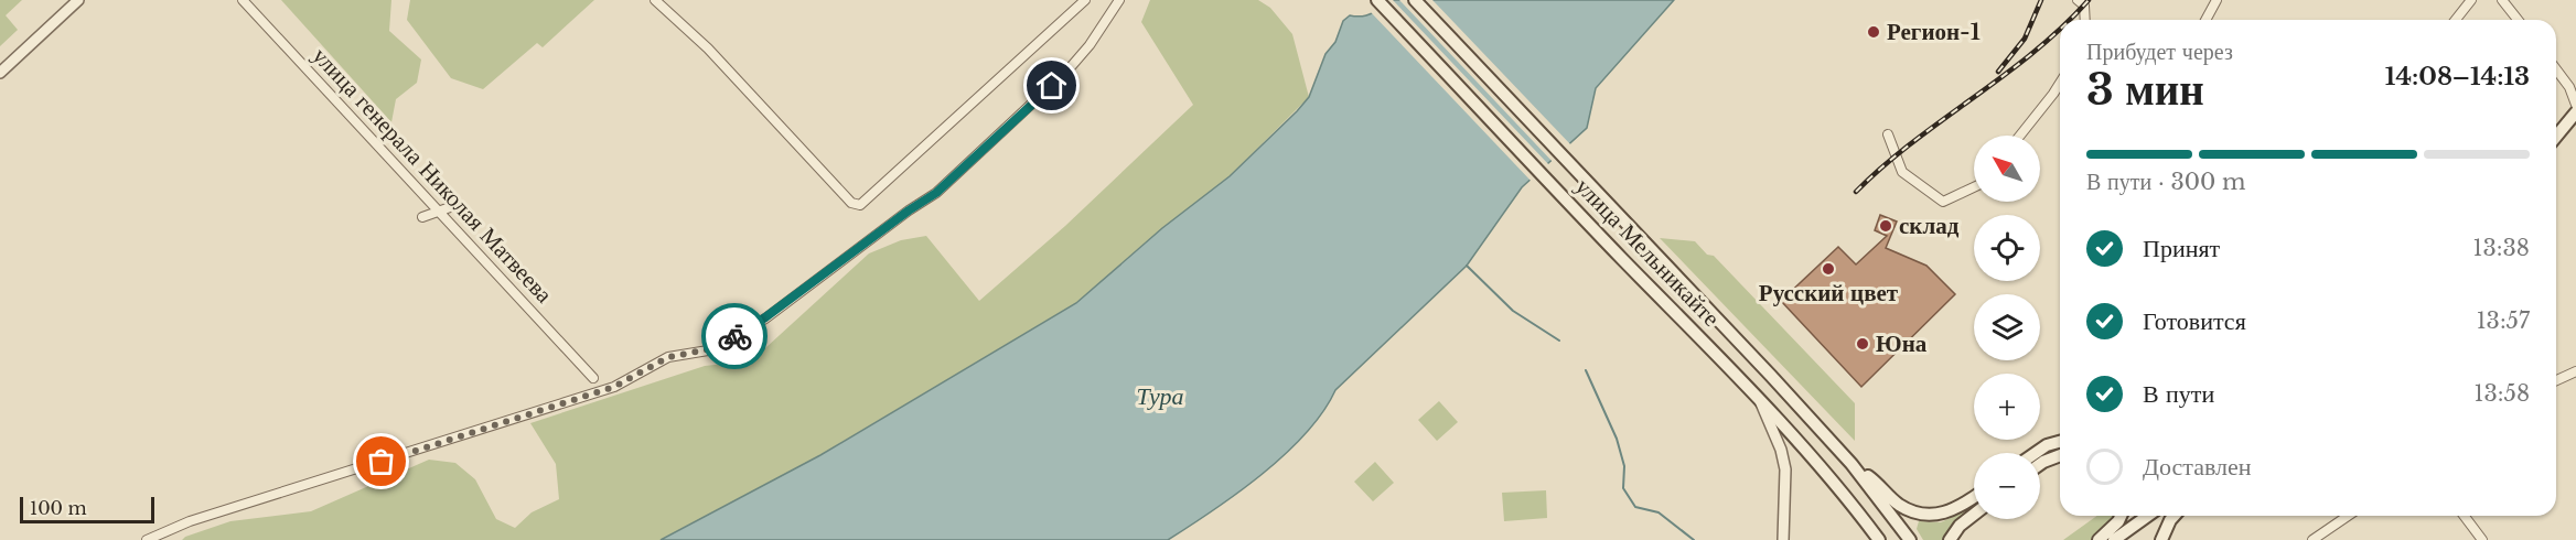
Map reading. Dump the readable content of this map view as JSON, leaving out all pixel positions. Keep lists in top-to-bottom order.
{
  "streets": {
    "main road": ["улица Мельникайте"],
    "street": ["улица генерала Николая Матвеева"]
  },
  "water": ["Тура"],
  "places": [
    "Регион-1",
    "склад",
    "Русский цвет",
    "Юна"
  ],
  "scale_bar": "100 m",
  "north": "top left",
  "page": {
    "heading": ["3 мин", "Прибудет через", "14:08–14:13"],
    "bar": "В пути · 300 m",
    "map_buttons": ["+", "−"],
    "list": [
      ["Принят", "13:38"],
      ["Готовится", "13:57"],
      ["В пути", "13:58"],
      "Доставлен"
    ],
    "scale": "100 m"
  }
}
